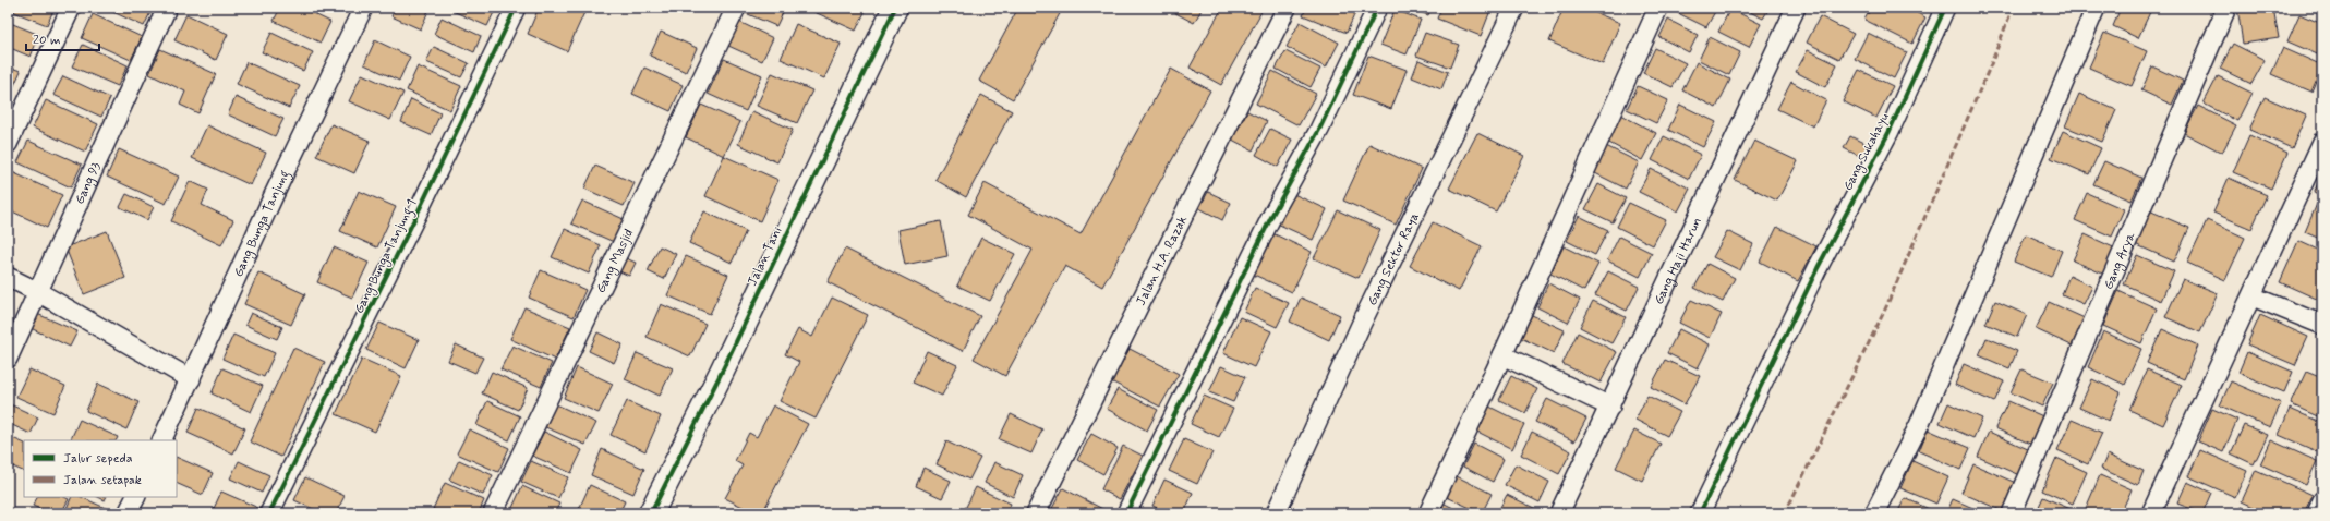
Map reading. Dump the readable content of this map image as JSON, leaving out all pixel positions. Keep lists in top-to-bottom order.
{
  "streets": {
    "street": [
      "Gang Sukahayu",
      "Gang 93",
      "Gang Bunga Tanjung",
      "Gang Bunga Tanjung 1",
      "Jalan Tani",
      "Gang Sektor Raya",
      "Gang Masjid",
      "Jalan H.A. Razak",
      "Gang Haji Harun",
      "Gang Arya"
    ]
  },
  "legend": ["Jalur sepeda", "Jalan setapak"],
  "scale_bar": "20 m"
}
